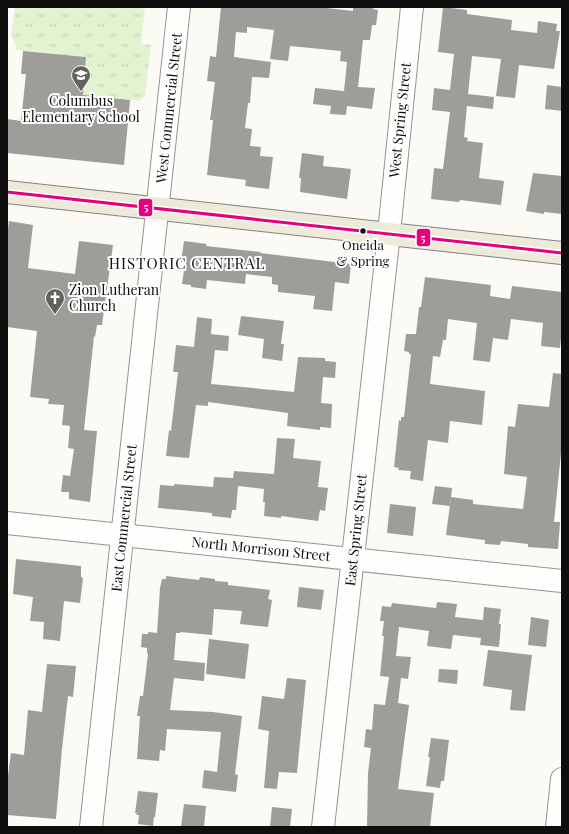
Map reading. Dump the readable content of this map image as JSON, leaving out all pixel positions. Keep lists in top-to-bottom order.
{
  "streets": {
    "street": [
      "West Commercial Street",
      "West Spring Street",
      "East Commercial Street",
      "East Spring Street",
      "North Morrison Street"
    ]
  },
  "crossings": [
    ["West Commercial Street", "East Commercial Street"],
    ["West Spring Street", "East Spring Street"],
    ["East Commercial Street", "North Morrison Street"],
    ["East Spring Street", "North Morrison Street"]
  ],
  "districts": ["HISTORIC CENTRAL"],
  "places": {
    "school or university": ["Columbus Elementary School"],
    "other": ["Oneida & Spring"],
    "church": ["Zion Lutheran Church"]
  },
  "lines": ["transit line 5"]
}
